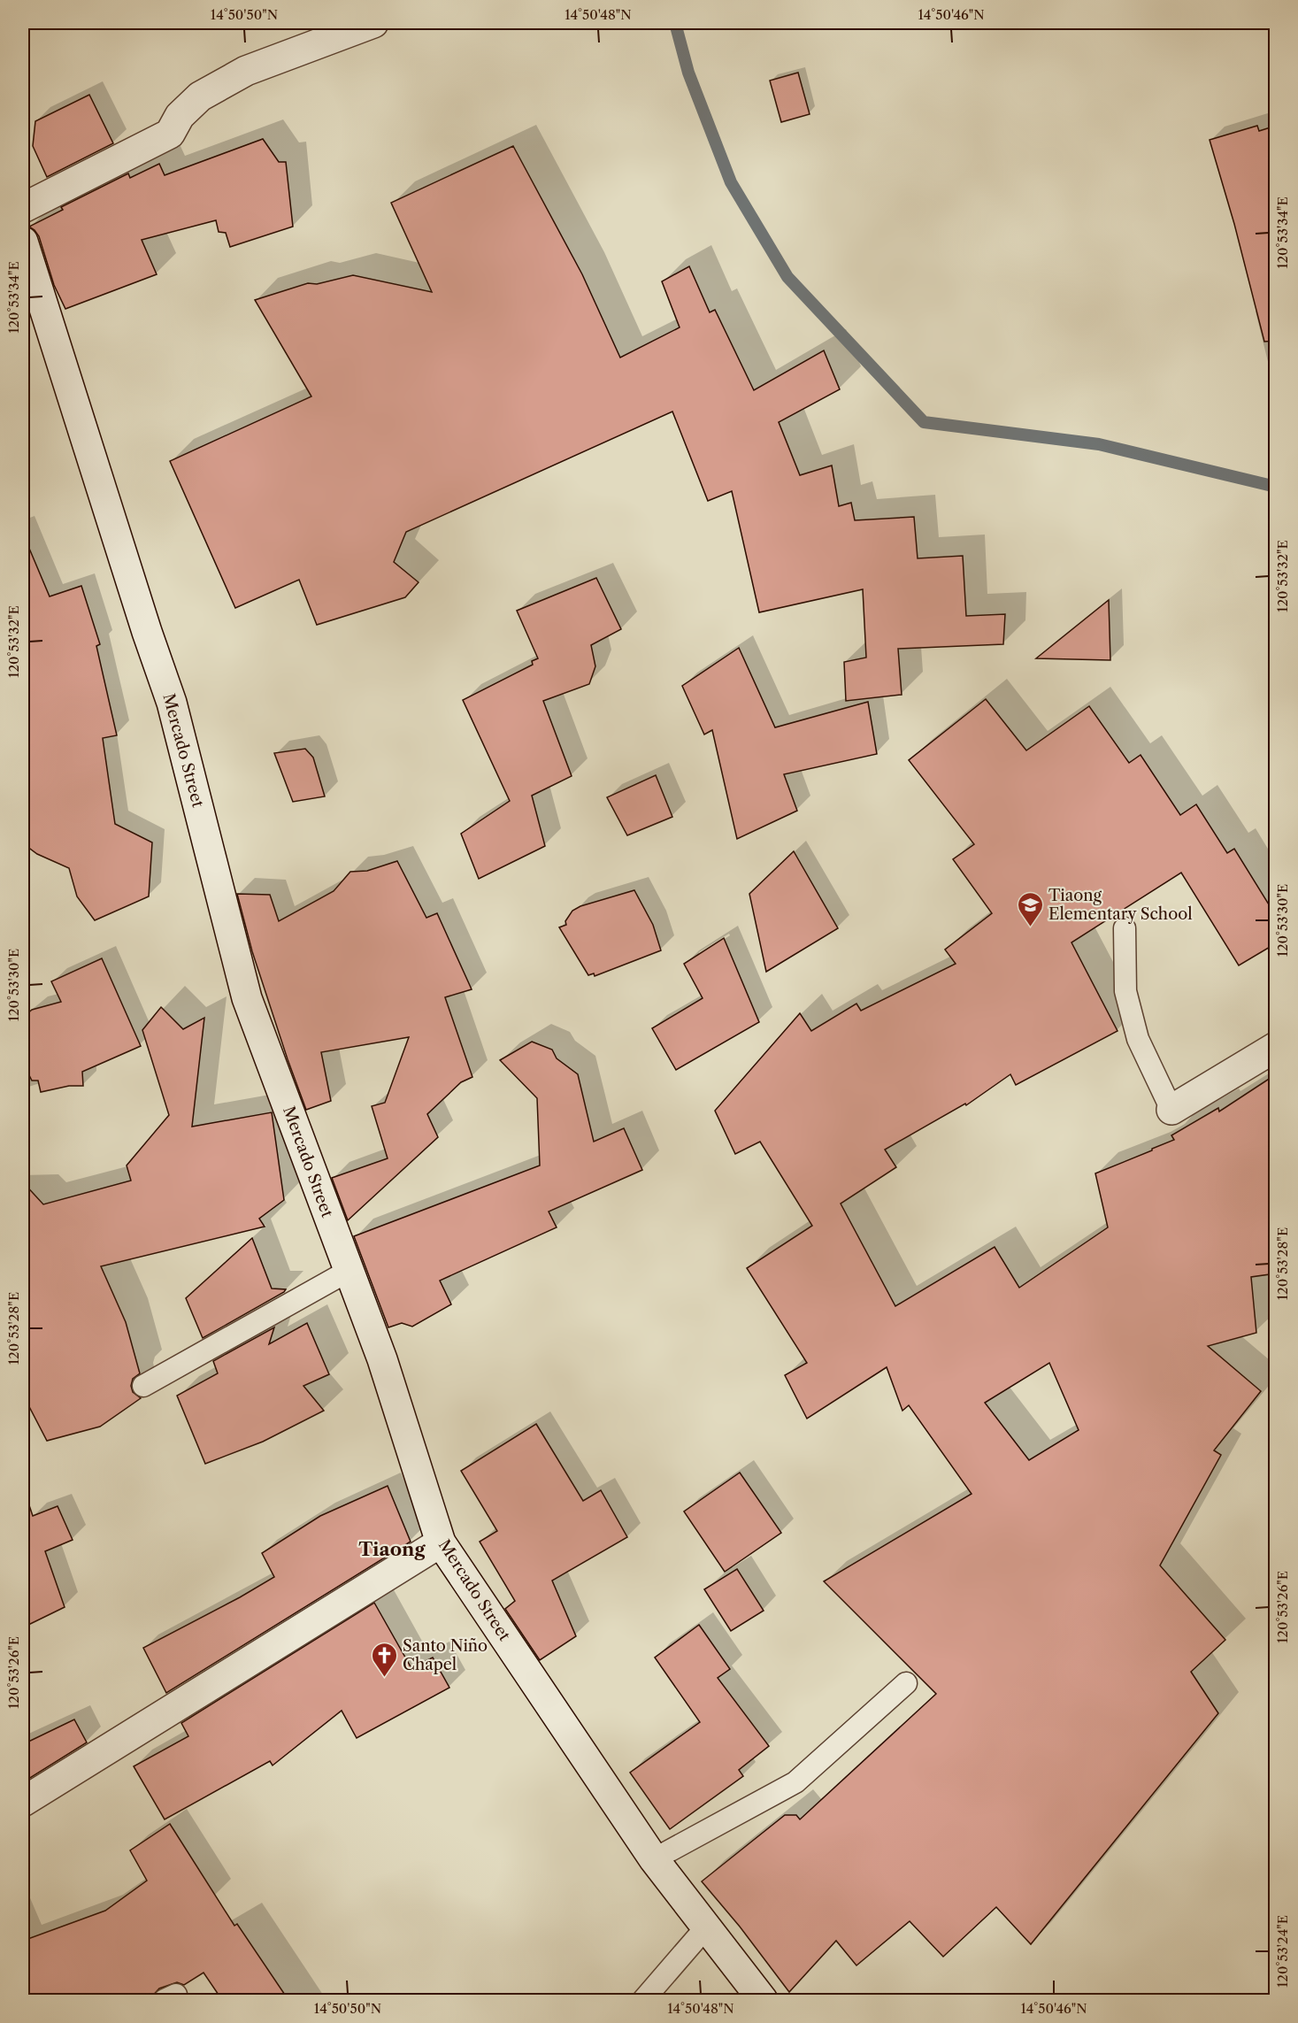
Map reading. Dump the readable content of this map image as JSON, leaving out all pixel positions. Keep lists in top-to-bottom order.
{
  "streets": {
    "street": ["Mercado Street"]
  },
  "districts": ["Tiaong"],
  "places": {
    "school or university": ["Tiaong Elementary School"],
    "church": ["Santo Niño Chapel"]
  },
  "coordinates": [
    "14°50'50\"N",
    "14°50'48\"N",
    "14°50'46\"N",
    "120°53'34\"E",
    "120°53'32\"E",
    "120°53'30\"E",
    "120°53'28\"E",
    "120°53'26\"E",
    "120°53'24\"E"
  ]
}
